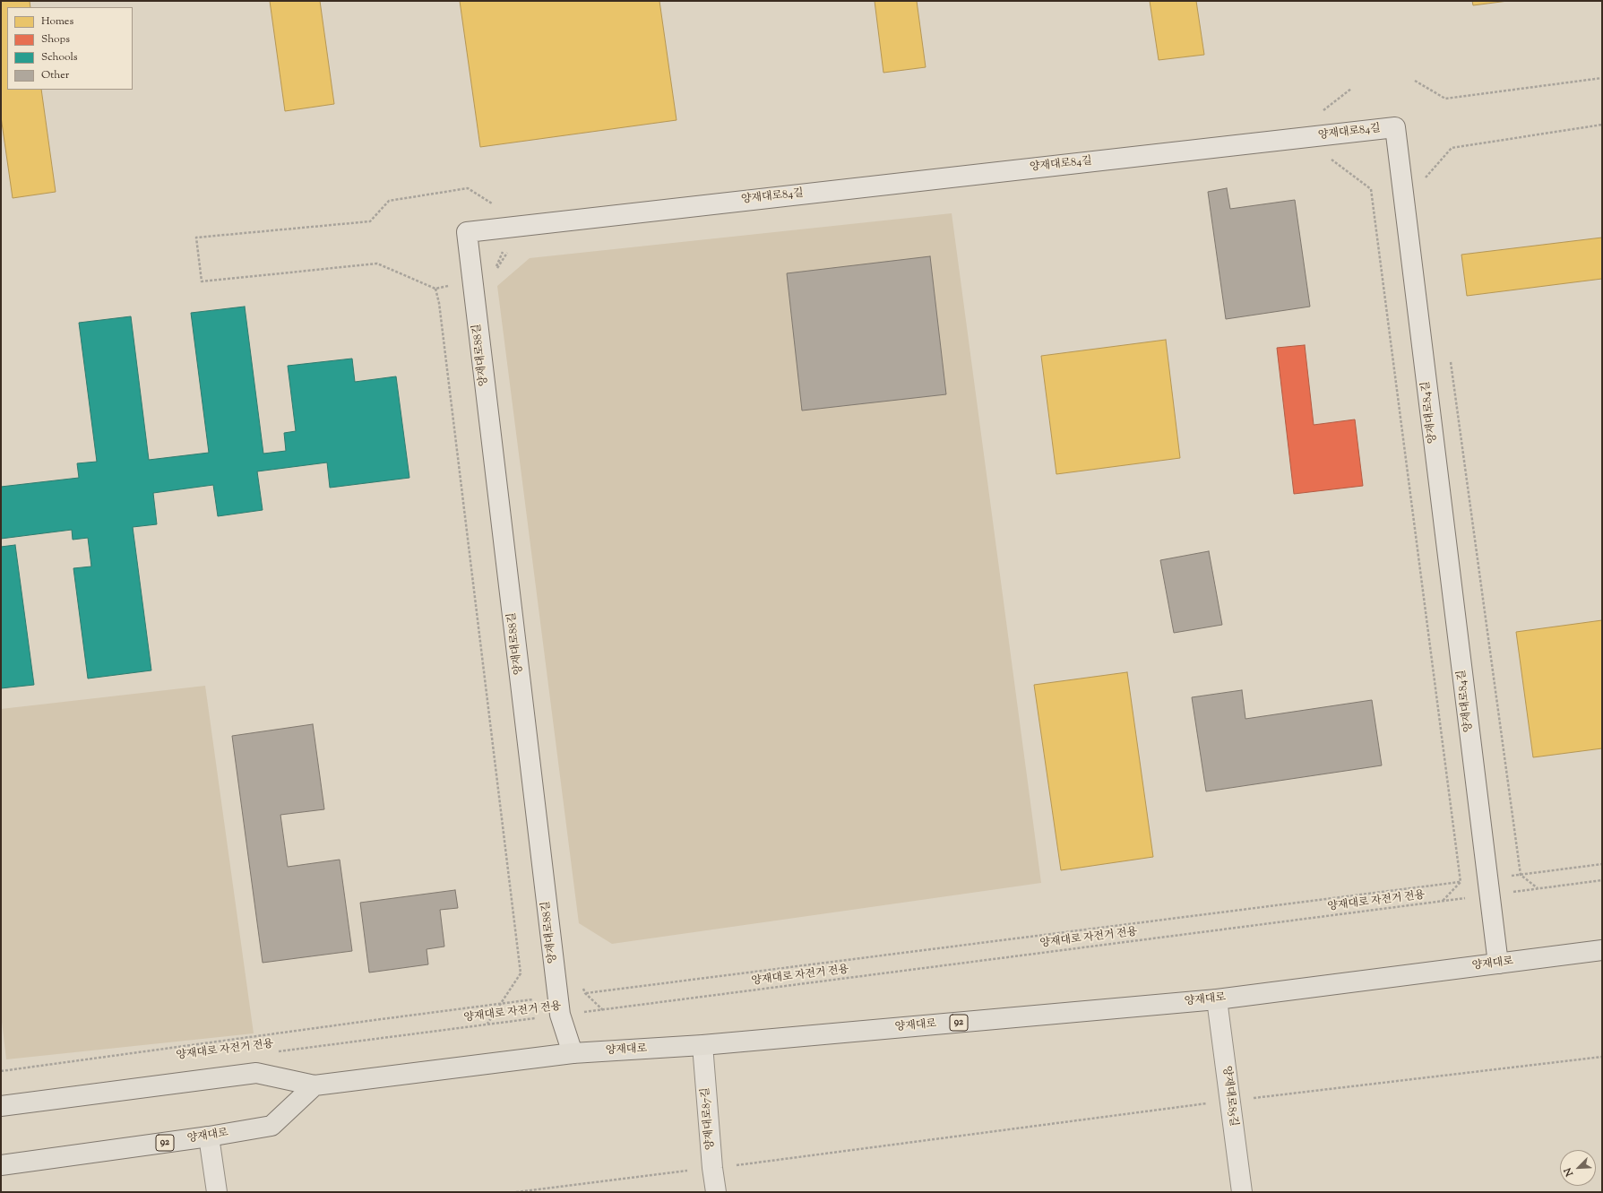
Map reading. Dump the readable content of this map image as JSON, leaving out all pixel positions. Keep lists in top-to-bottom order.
{
  "streets": {
    "main road": ["양재대로", "92"],
    "street": [
      "양재대로84길",
      "양재대로88길",
      "양재대로85길",
      "양재대로87길"
    ],
    "path": ["양재대로 자전거 전용"]
  },
  "crossings": [
    ["양재대로84길", "양재대로88길"],
    ["양재대로84길", "양재대로 자전거 전용"],
    ["양재대로84길", "양재대로"],
    ["양재대로88길", "양재대로 자전거 전용"],
    ["양재대로88길", "양재대로"],
    ["양재대로", "양재대로85길"],
    ["양재대로", "양재대로87길"]
  ],
  "legend": [
    "Homes",
    "Shops",
    "Schools",
    "Other"
  ],
  "north": "bottom left"
}
